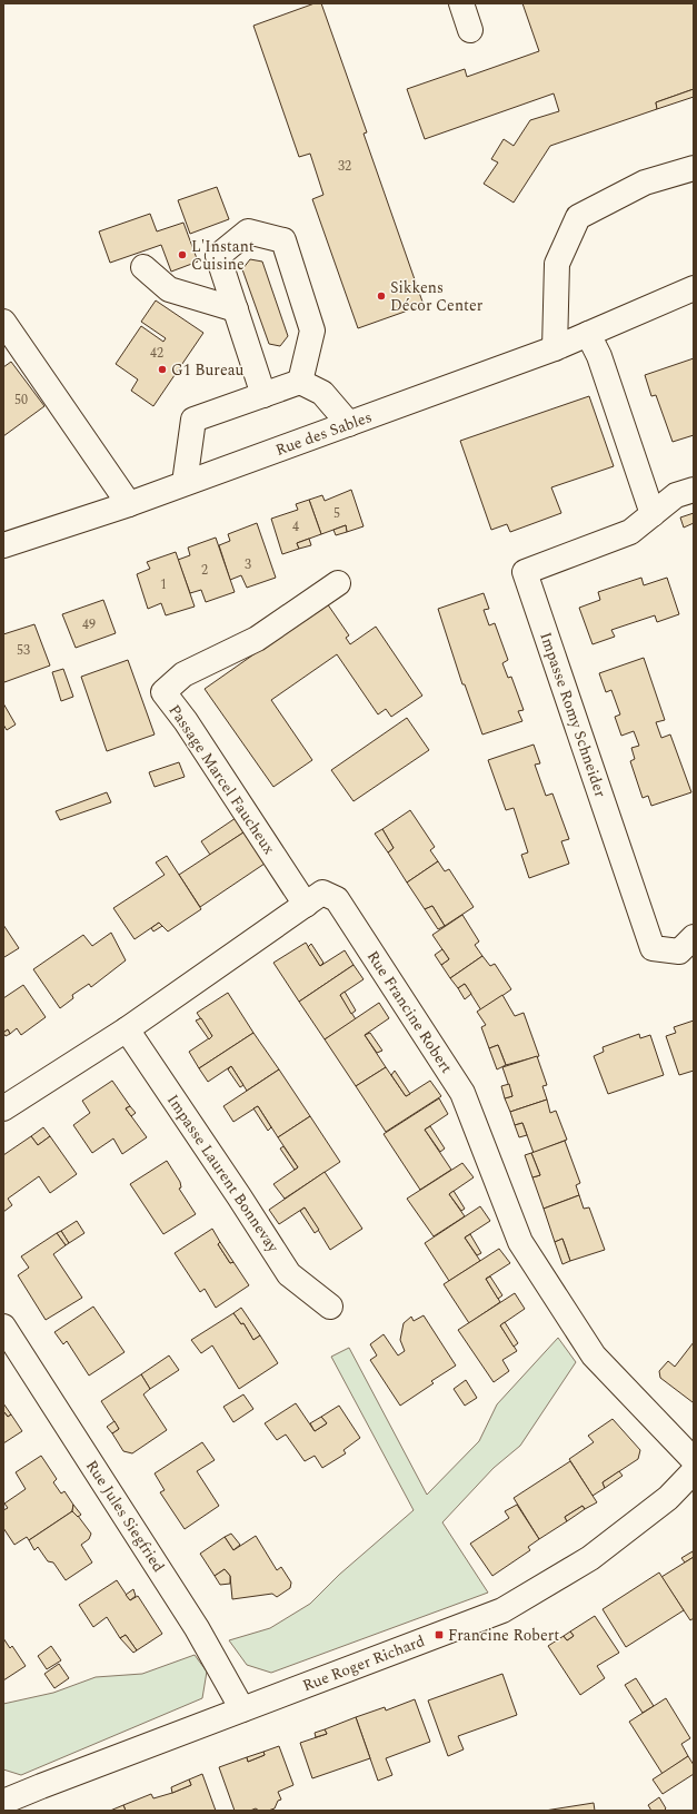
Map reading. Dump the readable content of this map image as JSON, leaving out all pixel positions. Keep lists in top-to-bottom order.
{
  "streets": {
    "street": [
      "Rue des Sables",
      "Impasse Romy Schneider",
      "Passage Marcel Faucheux",
      "Rue Francine Robert",
      "Impasse Laurent Bonnevay",
      "Rue Jules Siegfried",
      "Rue Roger Richard"
    ]
  },
  "crossings": [
    ["Passage Marcel Faucheux", "Rue Francine Robert"],
    ["Rue Francine Robert", "Impasse Laurent Bonnevay"],
    ["Rue Jules Siegfried", "Rue Roger Richard"]
  ],
  "places": {
    "other": ["L'Instant Cuisine", "Sikkens Décor Center", "G1 Bureau"],
    "transit": ["Francine Robert"]
  },
  "house_numbers": [
    "32",
    "42",
    "50",
    "5",
    "4",
    "3",
    "2",
    "1",
    "49",
    "53"
  ]
}
